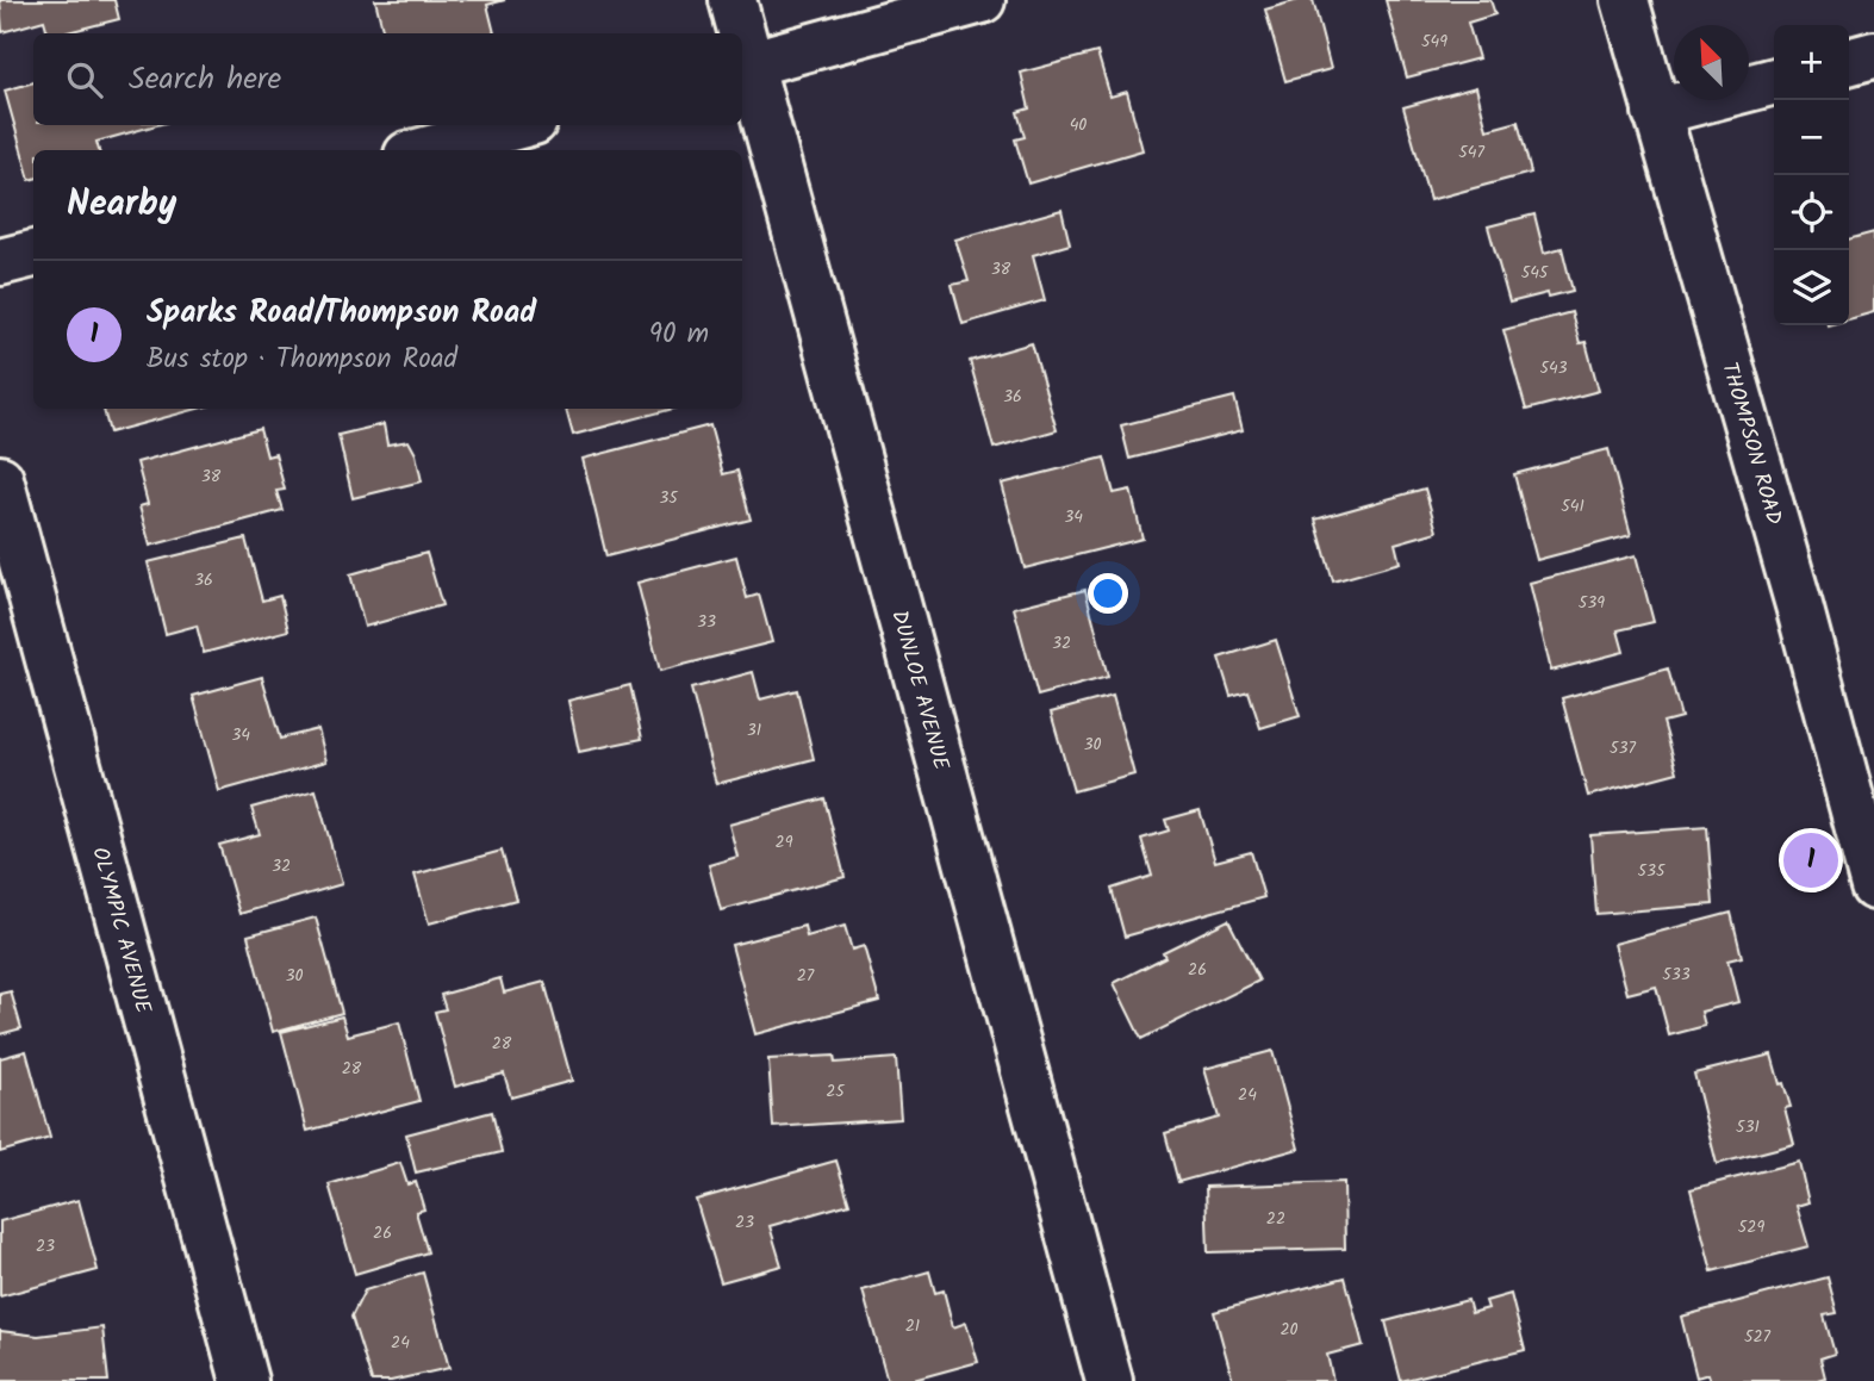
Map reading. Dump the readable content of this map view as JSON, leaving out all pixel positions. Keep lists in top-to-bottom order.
{
  "streets": {
    "street": ["THOMPSON ROAD", "DUNLOE AVENUE", "OLYMPIC AVENUE"]
  },
  "house_numbers": [
    "549",
    "40",
    "547",
    "38",
    "545",
    "543",
    "36",
    "38",
    "35",
    "541",
    "34",
    "36",
    "539",
    "33",
    "32",
    "31",
    "34",
    "30",
    "537",
    "29",
    "32",
    "535",
    "26",
    "533",
    "30",
    "27",
    "28",
    "28",
    "25",
    "24",
    "531",
    "22",
    "23",
    "529",
    "26",
    "23",
    "21",
    "20",
    "527",
    "24"
  ],
  "north": "top left",
  "page": {
    "map_buttons": ["+", "−"],
    "search": "Search here",
    "heading": "Nearby",
    "list": [
      {
        "mark": "1",
        "name": "Sparks Road/Thompson Road",
        "note": "Bus stop · Thompson Road",
        "value": "90 m"
      }
    ],
    "pins": "1"
  }
}
